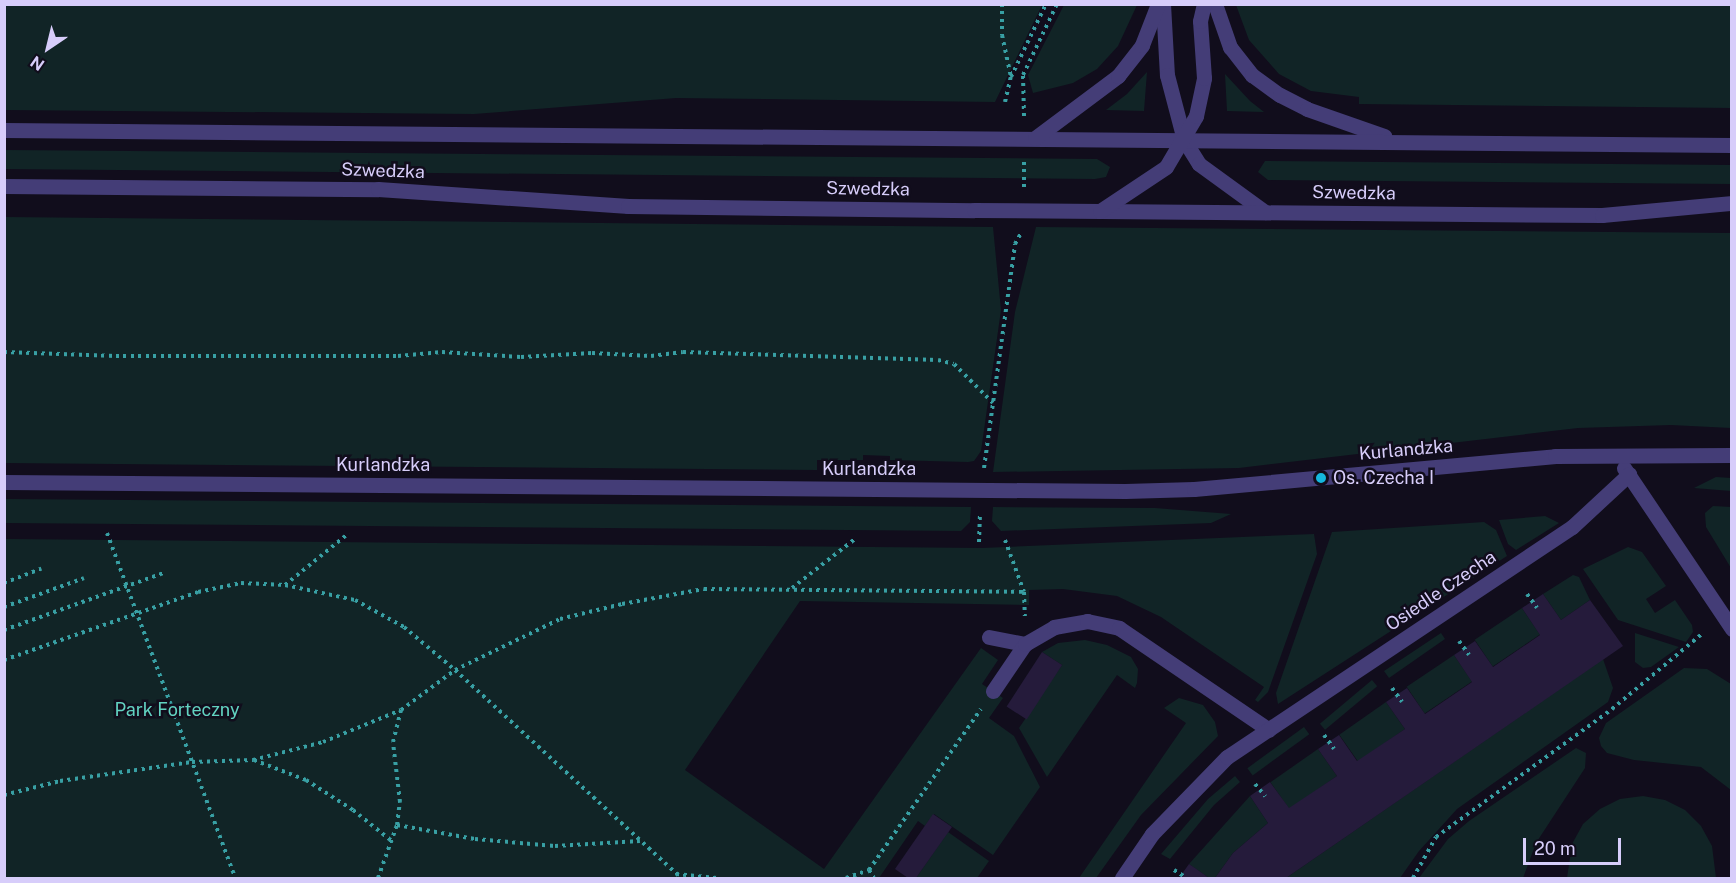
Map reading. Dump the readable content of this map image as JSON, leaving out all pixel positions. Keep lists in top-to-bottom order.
{
  "streets": {
    "street": ["Szwedzka", "Kurlandzka", "Osiedle Czecha"]
  },
  "parks": ["Park Forteczny"],
  "places": ["Os. Czecha I"],
  "scale_bar": "20 m",
  "north": "bottom left"
}
